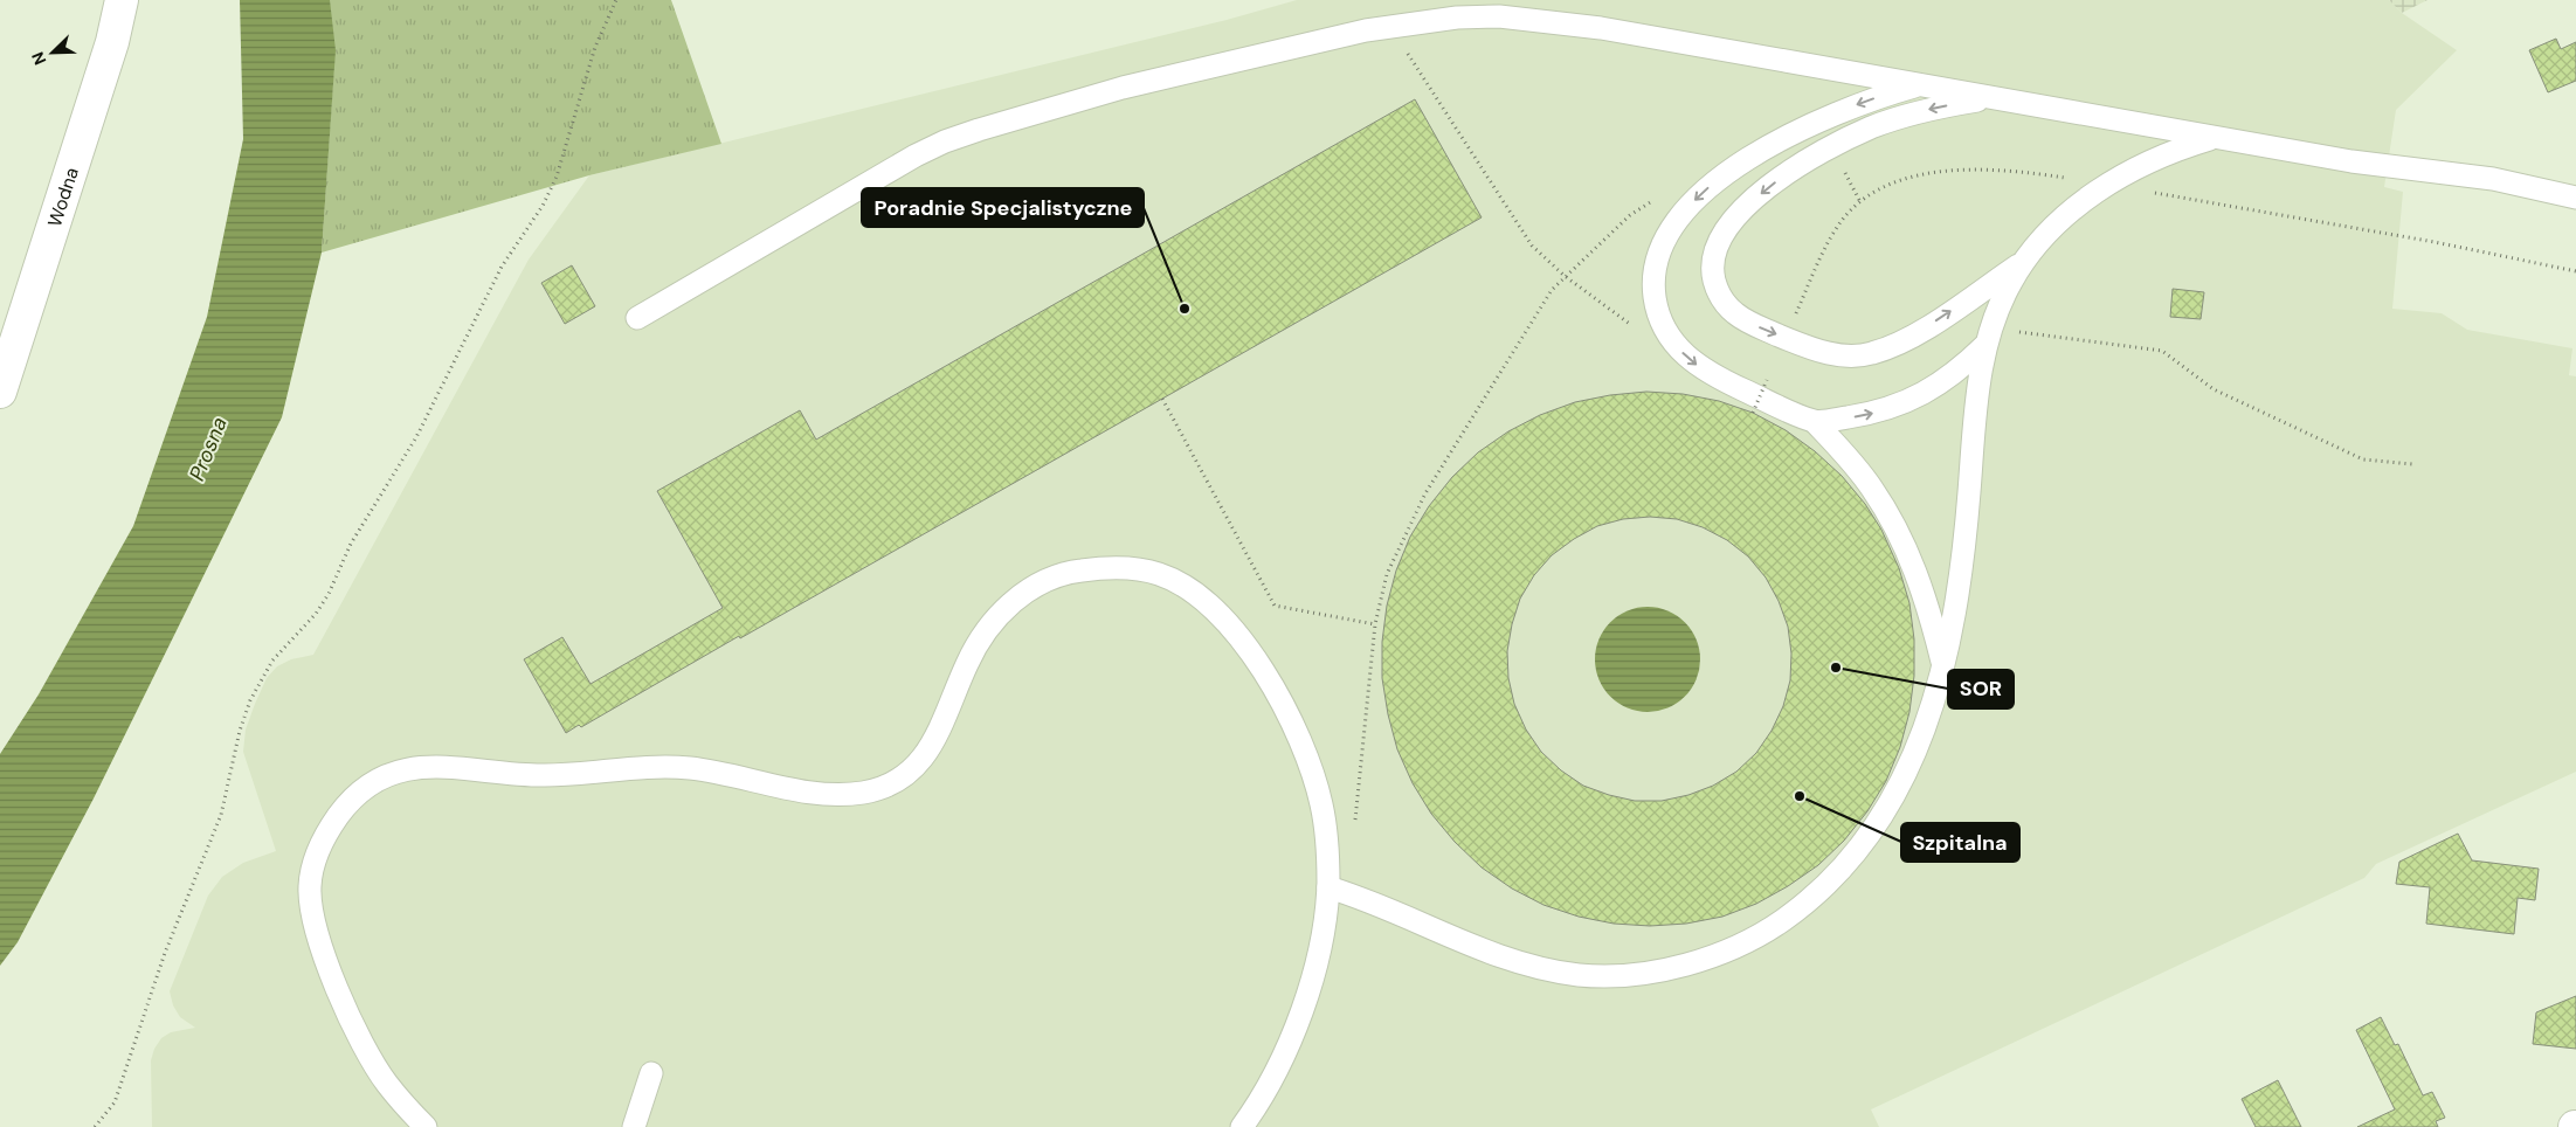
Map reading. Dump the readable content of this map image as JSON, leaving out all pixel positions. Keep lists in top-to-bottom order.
{
  "streets": {
    "street": ["Wodna"]
  },
  "water": ["Prosna"],
  "places": ["Poradnie Specjalistyczne", "SOR", "Szpitalna"],
  "north": "bottom left"
}
